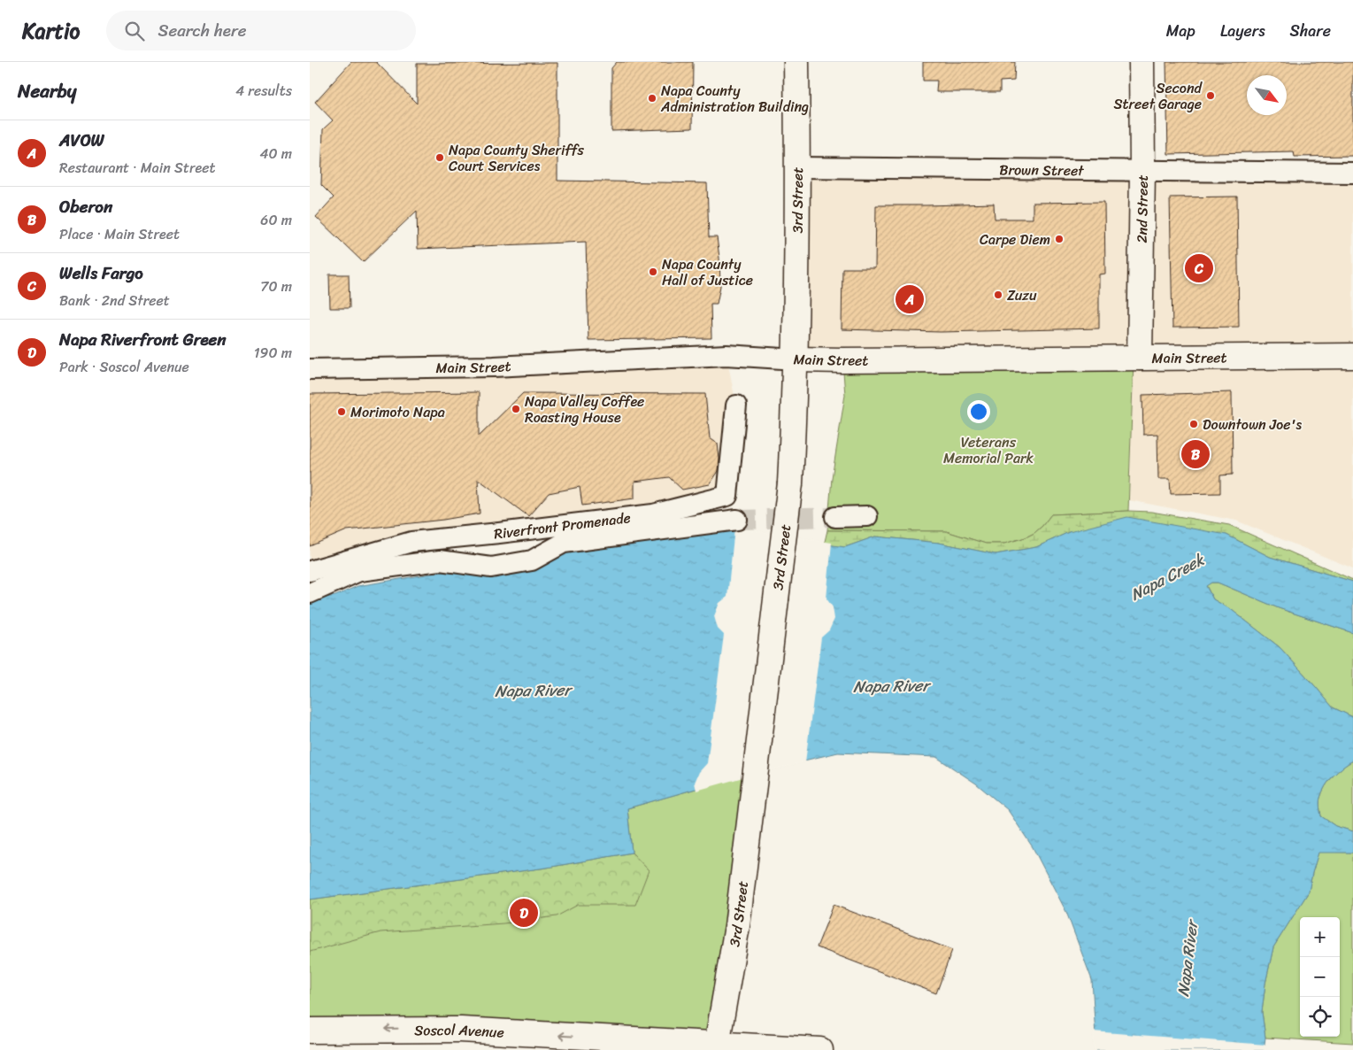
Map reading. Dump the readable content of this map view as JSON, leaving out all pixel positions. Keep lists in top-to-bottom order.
{
  "streets": {
    "street": [
      "Brown Street",
      "3rd Street",
      "2nd Street",
      "Main Street",
      "Riverfront Promenade",
      "Soscol Avenue"
    ]
  },
  "crossings": [
    ["Brown Street", "3rd Street"],
    ["Brown Street", "2nd Street"],
    ["3rd Street", "Main Street"],
    ["3rd Street", "Soscol Avenue"],
    ["2nd Street", "Main Street"]
  ],
  "one_way": ["Soscol Avenue"],
  "water": ["Napa Creek", "Napa River"],
  "parks": ["Veterans Memorial Park"],
  "places": [
    "Second Street Garage",
    "Napa County Administration Building",
    "Napa County Sheriffs Court Services",
    "Carpe Diem",
    "Napa County Hall of Justice",
    "Zuzu",
    "Napa Valley Coffee Roasting House",
    "Morimoto Napa",
    "Downtown Joe's"
  ],
  "north": "bottom right",
  "page": {
    "header": "Kartio",
    "search": "Search here",
    "nav": ["Map", "Layers", "Share"],
    "heading": ["Nearby", "4 results"],
    "list": [
      {
        "mark": "A",
        "name": "AVOW",
        "note": "Restaurant · Main Street",
        "value": "40 m"
      },
      {
        "mark": "B",
        "name": "Oberon",
        "note": "Place · Main Street",
        "value": "60 m"
      },
      {
        "mark": "C",
        "name": "Wells Fargo",
        "note": "Bank · 2nd Street",
        "value": "70 m"
      },
      {
        "mark": "D",
        "name": "Napa Riverfront Green",
        "note": "Park · Soscol Avenue",
        "value": "190 m"
      }
    ],
    "pins": [
      "C",
      "A",
      "B",
      "D"
    ],
    "map_buttons": ["+", "−"]
  }
}
